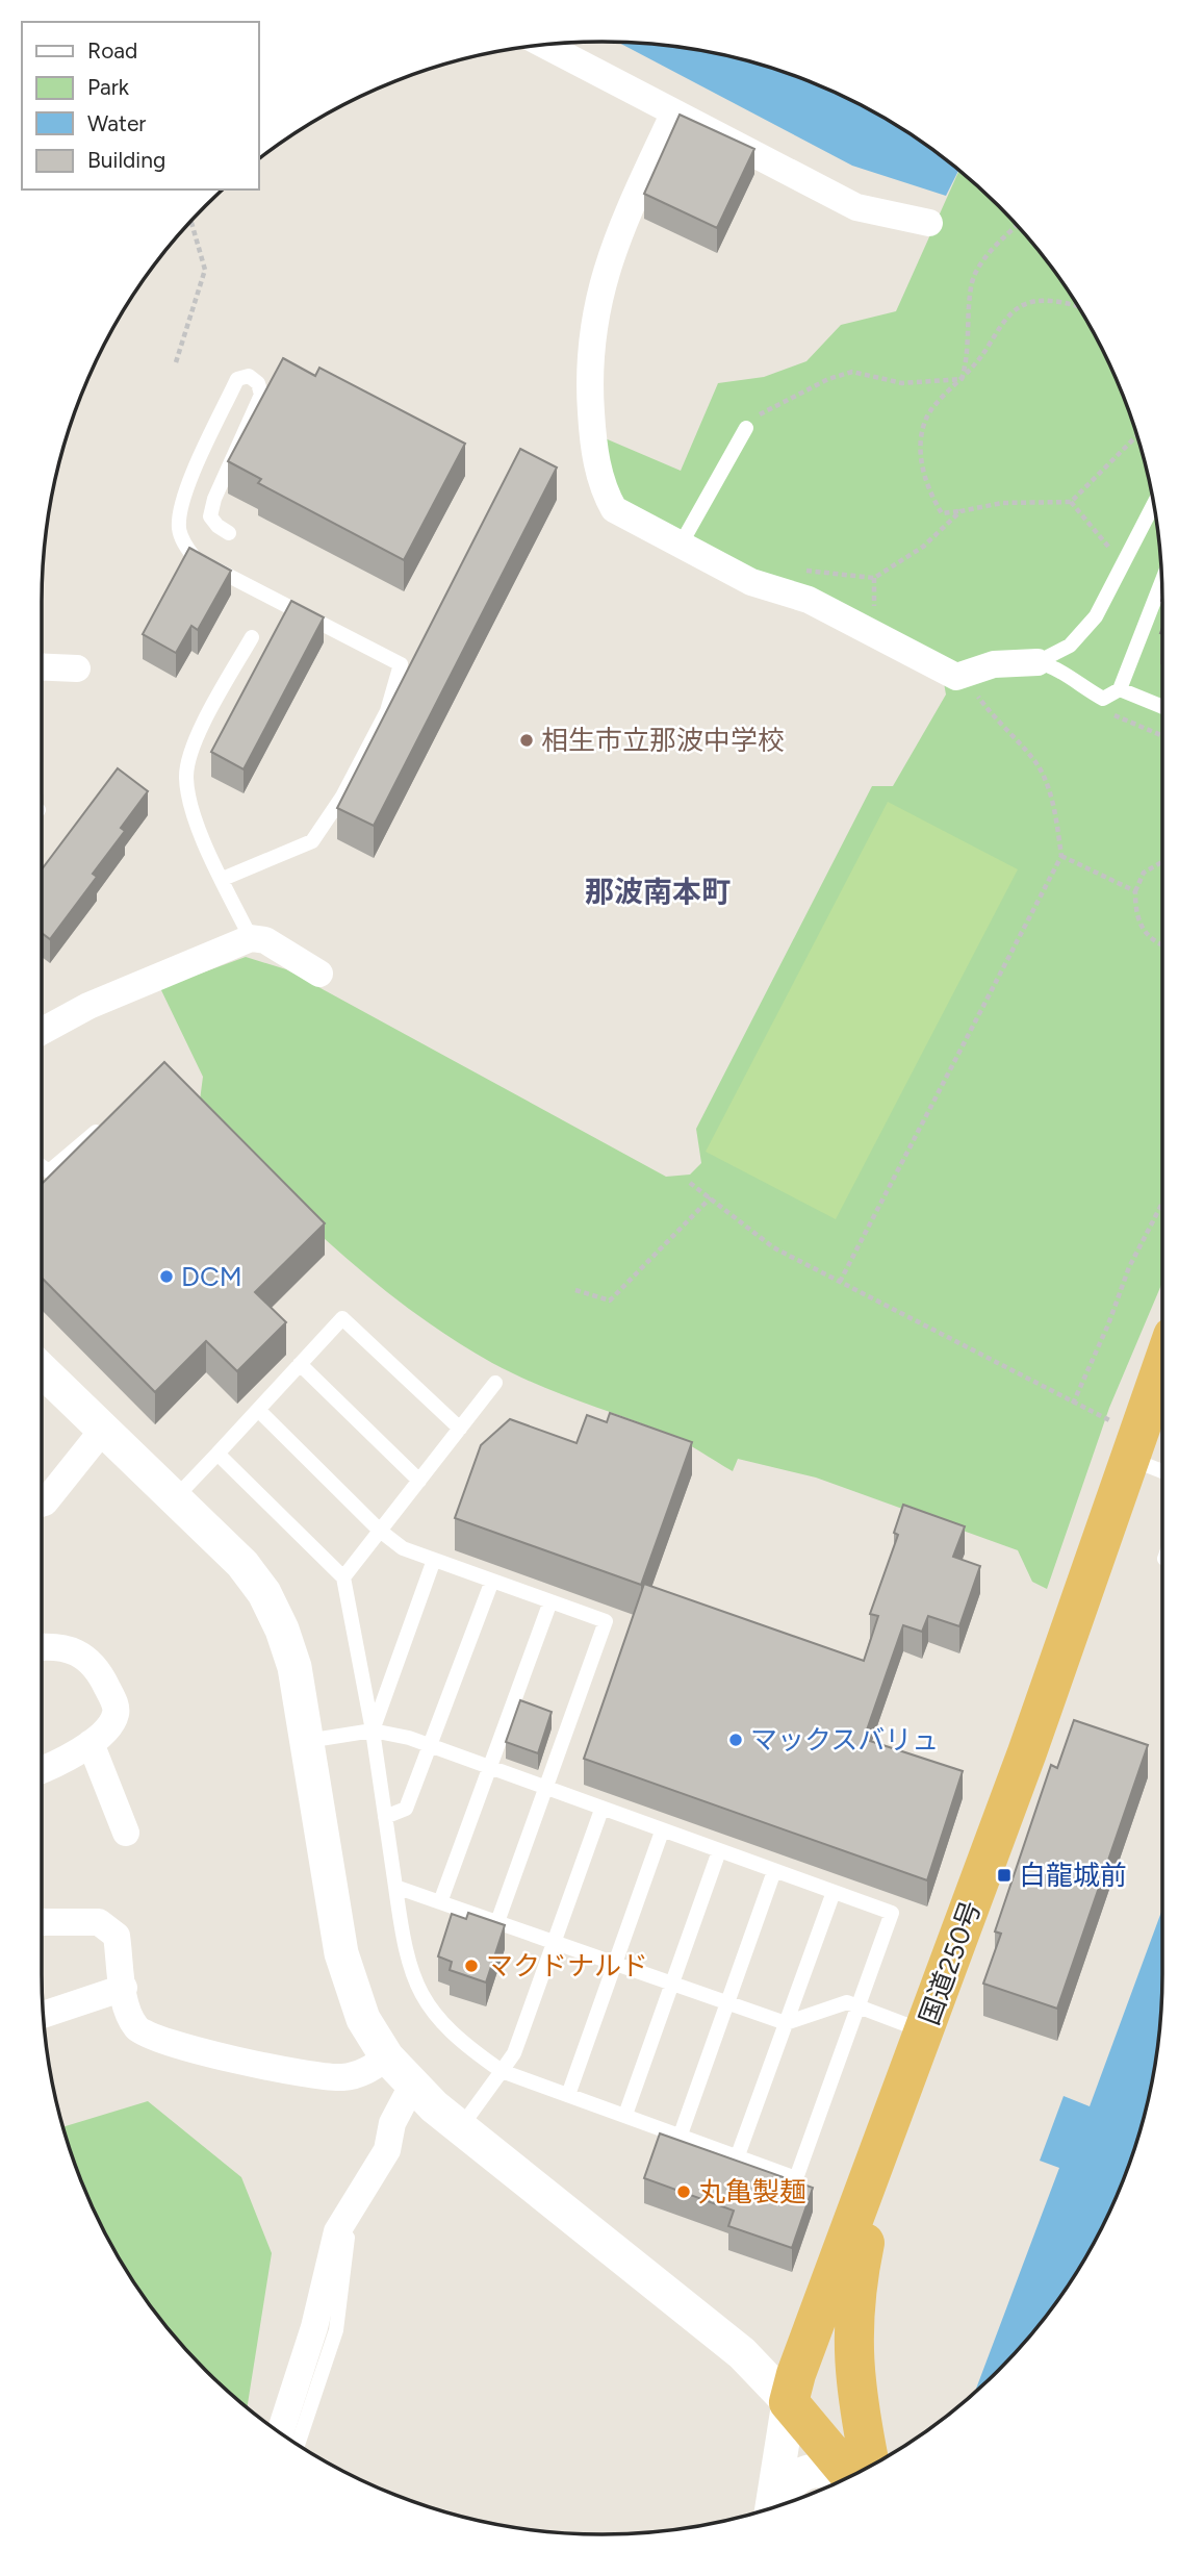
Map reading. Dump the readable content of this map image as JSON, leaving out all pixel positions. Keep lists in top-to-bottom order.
{
  "streets": {
    "highway": ["国道250号"]
  },
  "districts": ["那波南本町"],
  "places": {
    "other": [
      "相生市立那波中学校",
      "DCM",
      "マックスバリュ",
      "マクドナルド",
      "丸亀製麺"
    ],
    "transit": ["白龍城前"]
  },
  "legend": [
    "Road",
    "Park",
    "Water",
    "Building"
  ]
}
